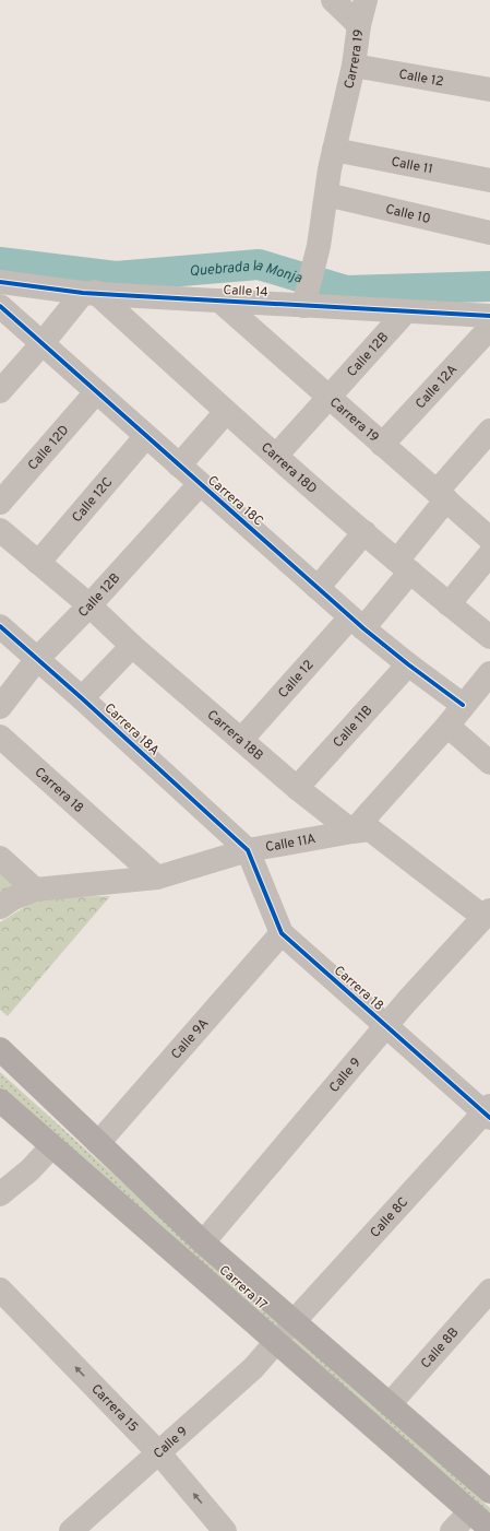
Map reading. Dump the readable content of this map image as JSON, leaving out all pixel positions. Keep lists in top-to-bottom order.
{
  "streets": {
    "main road": ["Carrera 17"],
    "street": [
      "Carrera 19",
      "Calle 12",
      "Calle 11",
      "Calle 10",
      "Calle 14",
      "Calle 12B",
      "Calle 12A",
      "Calle 12D",
      "Carrera 18D",
      "Calle 12C",
      "Carrera 18C",
      "Calle 11B",
      "Carrera 18A",
      "Carrera 18B",
      "Carrera 18",
      "Calle 11A",
      "Calle 9A",
      "Calle 9",
      "Calle 8C",
      "Calle 8B",
      "Carrera 15"
    ]
  },
  "crossings": [
    ["Carrera 19", "Calle 12"],
    ["Carrera 19", "Calle 11"],
    ["Carrera 19", "Calle 10"],
    ["Carrera 19", "Calle 14"],
    ["Carrera 19", "Calle 12B"],
    ["Carrera 19", "Calle 12A"],
    ["Calle 12", "Carrera 18D"],
    ["Calle 12", "Carrera 18C"],
    ["Calle 12", "Carrera 18B"],
    ["Calle 14", "Calle 12B"],
    ["Calle 14", "Carrera 18D"],
    ["Calle 12B", "Carrera 18D"],
    ["Calle 12B", "Carrera 18C"],
    ["Calle 12B", "Carrera 18A"],
    ["Calle 12B", "Carrera 18B"],
    ["Calle 12D", "Carrera 18C"],
    ["Calle 12C", "Carrera 18C"],
    ["Calle 12C", "Carrera 18B"],
    ["Carrera 18C", "Calle 11B"],
    ["Calle 11B", "Carrera 18B"],
    ["Carrera 18A", "Carrera 18"],
    ["Carrera 18A", "Calle 11A"],
    ["Carrera 18B", "Calle 11A"],
    ["Carrera 18", "Calle 11A"],
    ["Carrera 18", "Calle 9A"],
    ["Carrera 18", "Calle 9"],
    ["Carrera 18", "Calle 8C"],
    ["Calle 9", "Carrera 15"],
    ["Calle 8C", "Carrera 17"]
  ],
  "one_way": ["Carrera 15"],
  "water": ["Quebrada la Monja"]
}
